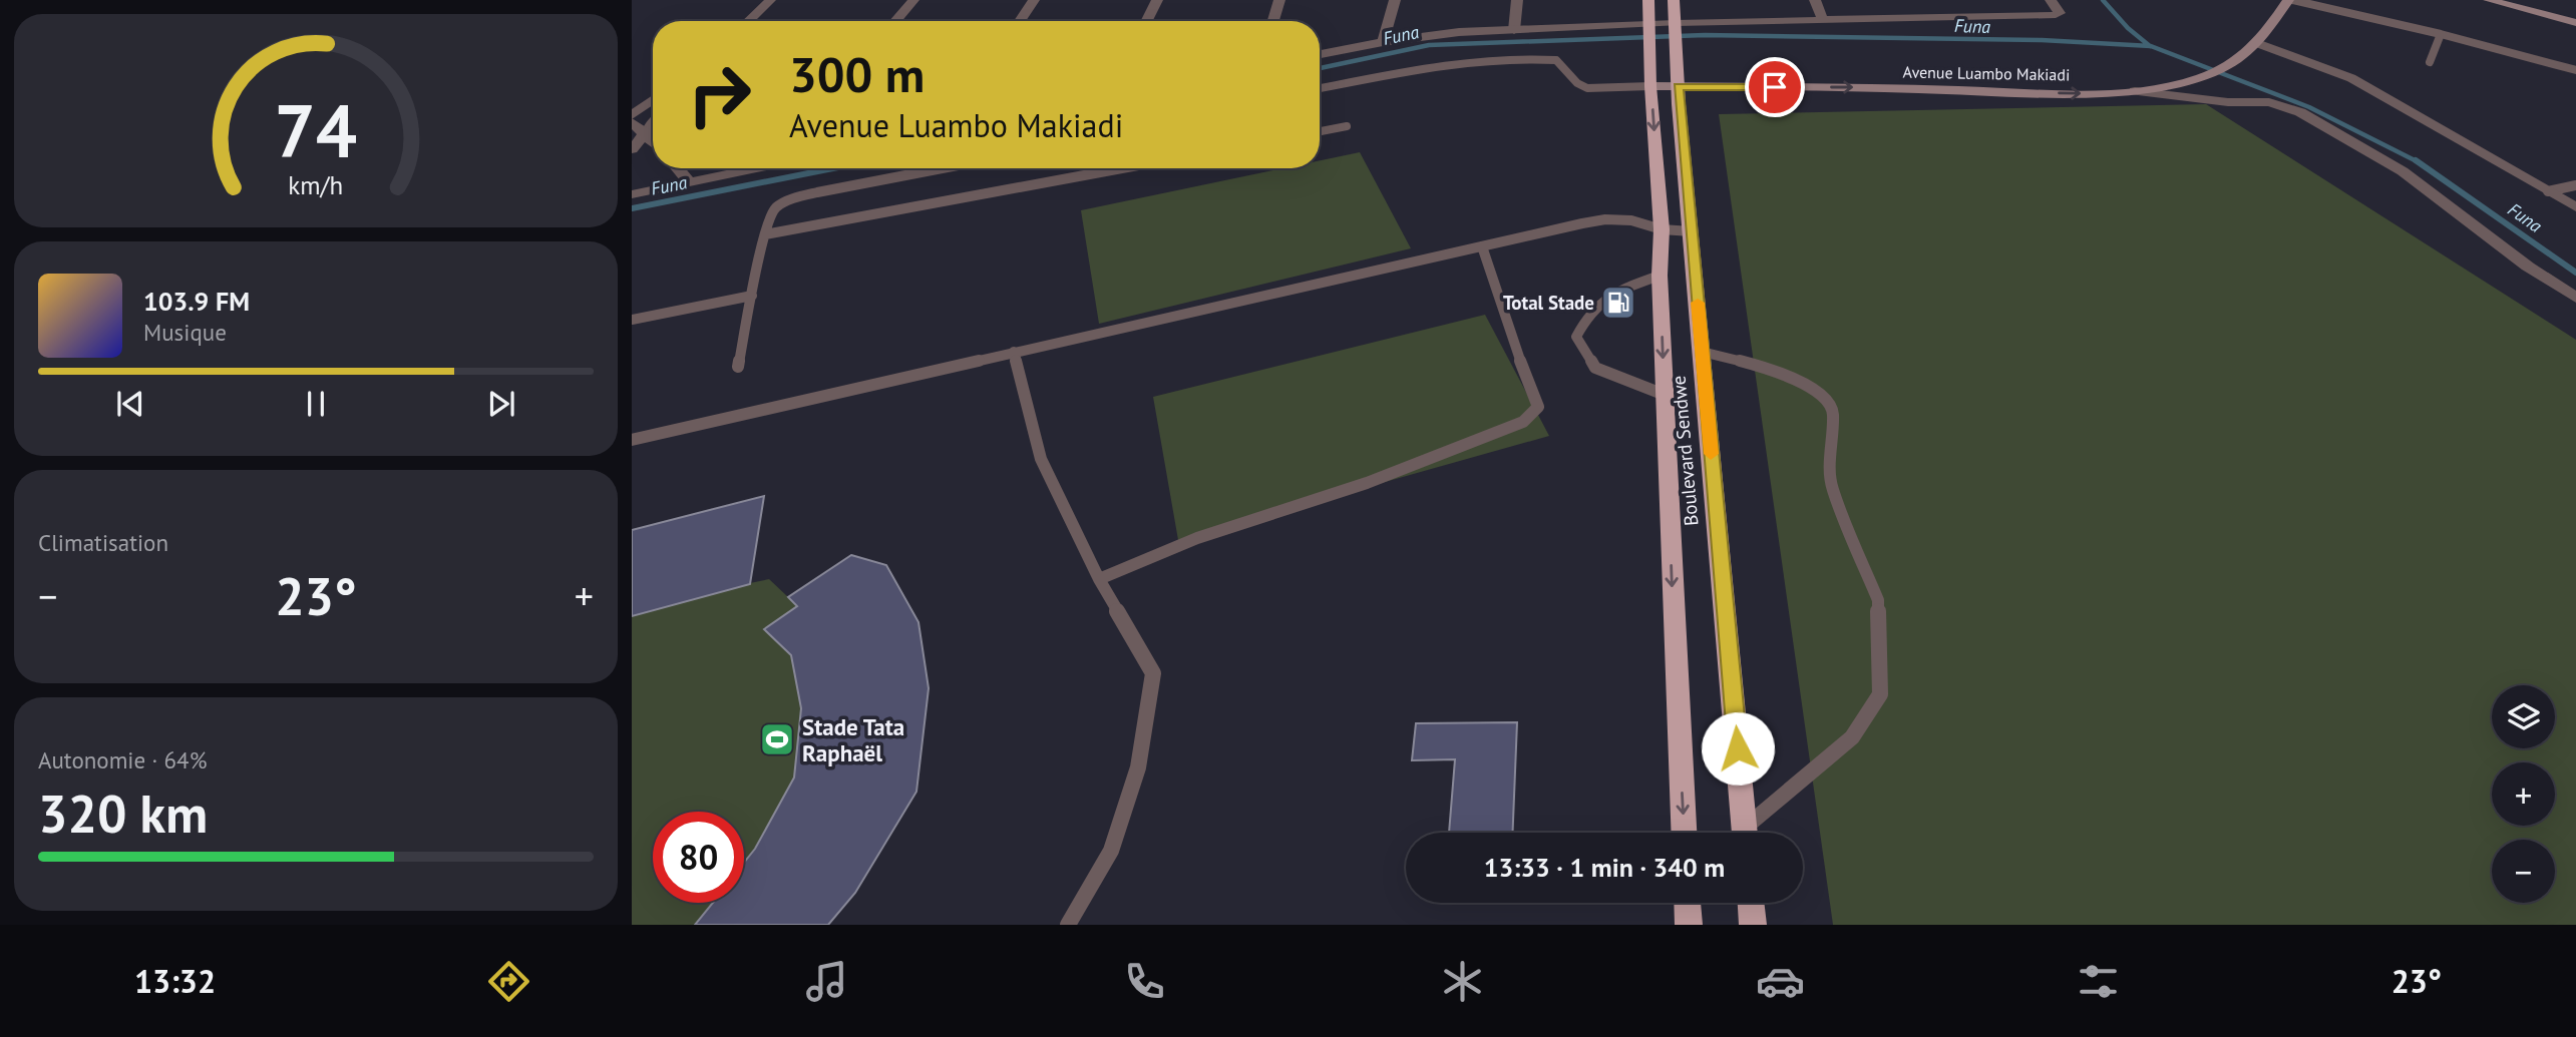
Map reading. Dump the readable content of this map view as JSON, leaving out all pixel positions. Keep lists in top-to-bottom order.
{
  "streets": {
    "highway": ["Boulevard Sendwe"],
    "main road": ["Avenue Luambo Makiadi"]
  },
  "crossings": [
    ["Avenue Luambo Makiadi", "Boulevard Sendwe"]
  ],
  "one_way": ["Avenue Luambo Makiadi"],
  "water": ["Funa"],
  "places": {
    "fuel station": ["Total Stade"],
    "sports": ["Stade Tata Raphaël"]
  },
  "page": {
    "turn": ["300 m", "Avenue Luambo Makiadi"],
    "song": ["103.9 FM", "Musique"],
    "tile": [
      "Climatisation",
      ["Autonomie · 64%", "320 km"]
    ],
    "heat": ["−", "23°", "+"],
    "map_buttons": ["+", "−"],
    "limit": "80",
    "trip": "13:33 · 1 min · 340 m",
    "tabs": ["13:32", "23°"],
    "gauge": ["74", "km/h"]
  }
}
